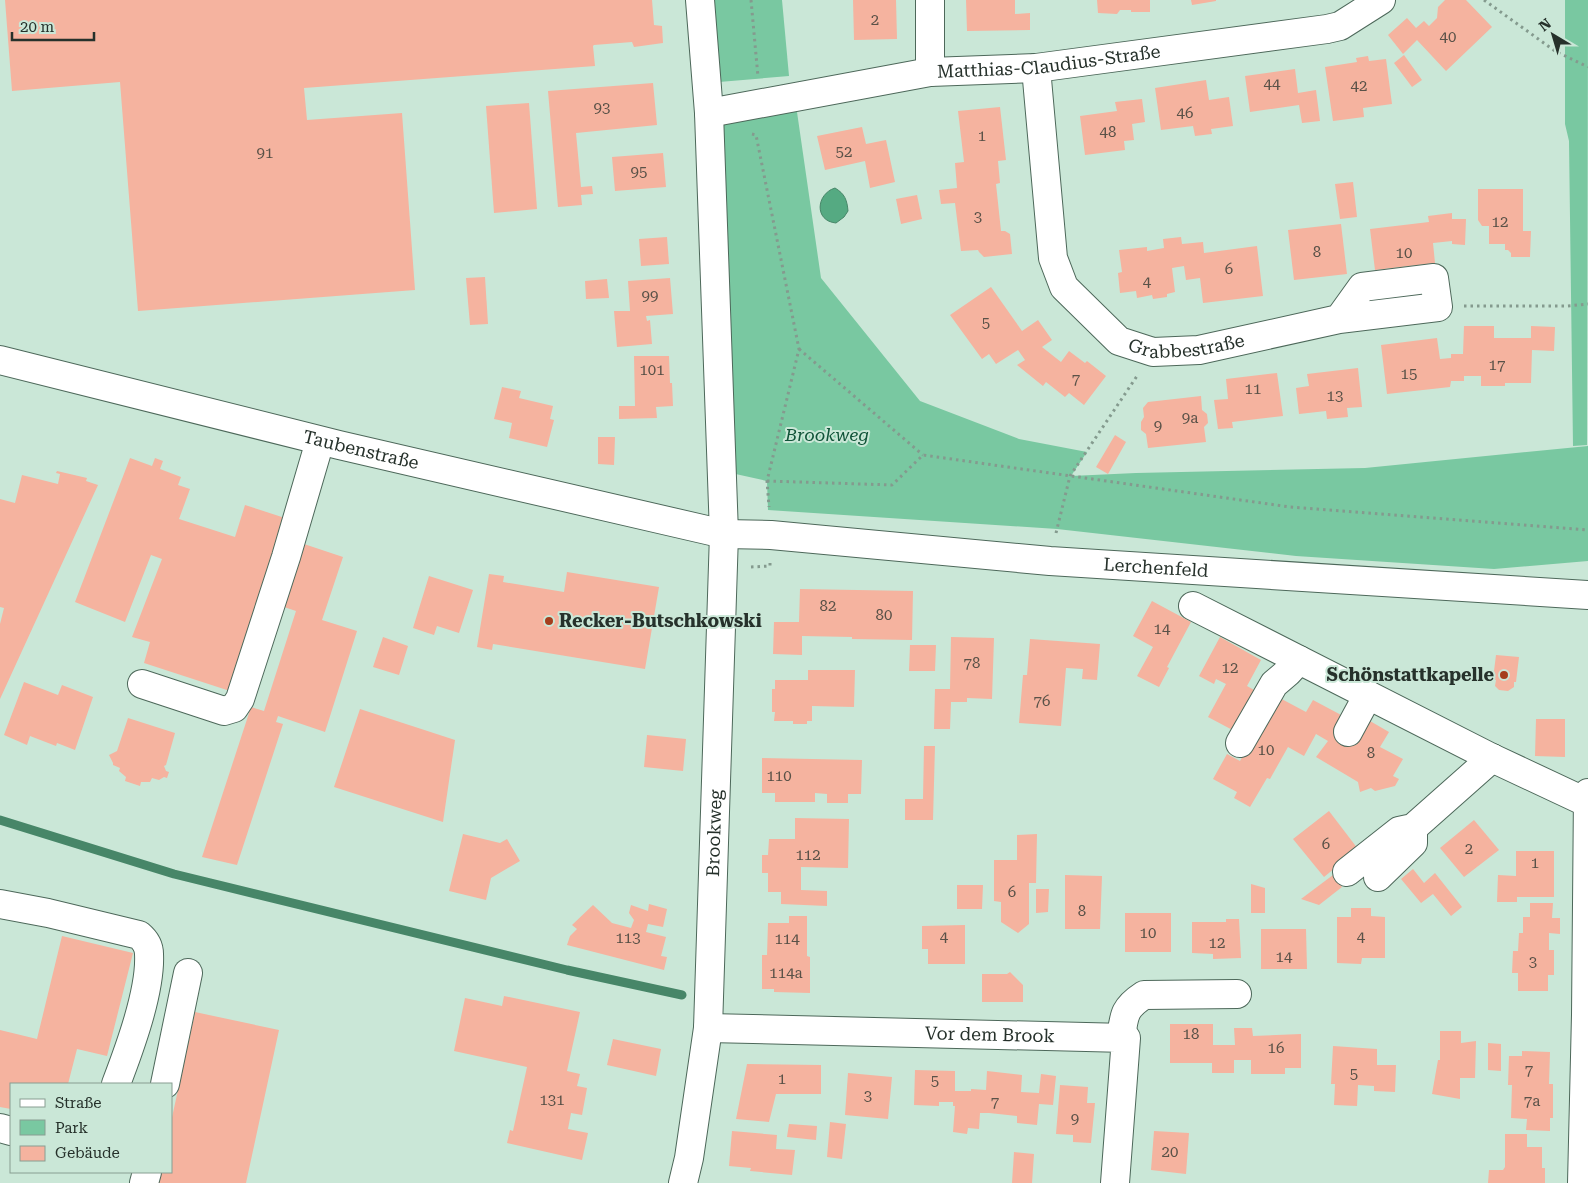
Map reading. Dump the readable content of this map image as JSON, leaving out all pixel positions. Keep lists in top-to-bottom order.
{
  "streets": {
    "street": [
      "Matthias-Claudius-Straße",
      "Grabbestraße",
      "Taubenstraße",
      "Lerchenfeld",
      "Brookweg",
      "Vor dem Brook"
    ]
  },
  "crossings": [
    ["Matthias-Claudius-Straße", "Grabbestraße"],
    ["Matthias-Claudius-Straße", "Brookweg"],
    ["Taubenstraße", "Lerchenfeld"],
    ["Taubenstraße", "Brookweg"],
    ["Lerchenfeld", "Brookweg"],
    ["Brookweg", "Vor dem Brook"]
  ],
  "parks": ["Brookweg"],
  "places": ["Recker-Butschkowski", "Schönstattkapelle"],
  "house_numbers": [
    "2",
    "40",
    "44",
    "42",
    "93",
    "46",
    "48",
    "1",
    "52",
    "91",
    "95",
    "3",
    "12",
    "8",
    "10",
    "6",
    "4",
    "99",
    "5",
    "17",
    "101",
    "15",
    "7",
    "11",
    "13",
    "9a",
    "9",
    "82",
    "80",
    "14",
    "78",
    "12",
    "76",
    "10",
    "8",
    "110",
    "6",
    "2",
    "112",
    "1",
    "6",
    "8",
    "10",
    "4",
    "4",
    "113",
    "114",
    "12",
    "14",
    "3",
    "114a",
    "18",
    "16",
    "7",
    "5",
    "1",
    "5",
    "3",
    "131",
    "7a",
    "7",
    "9",
    "20"
  ],
  "legend": ["Straße", "Park", "Gebäude"],
  "scale_bar": "20 m",
  "north": "top left"
}
